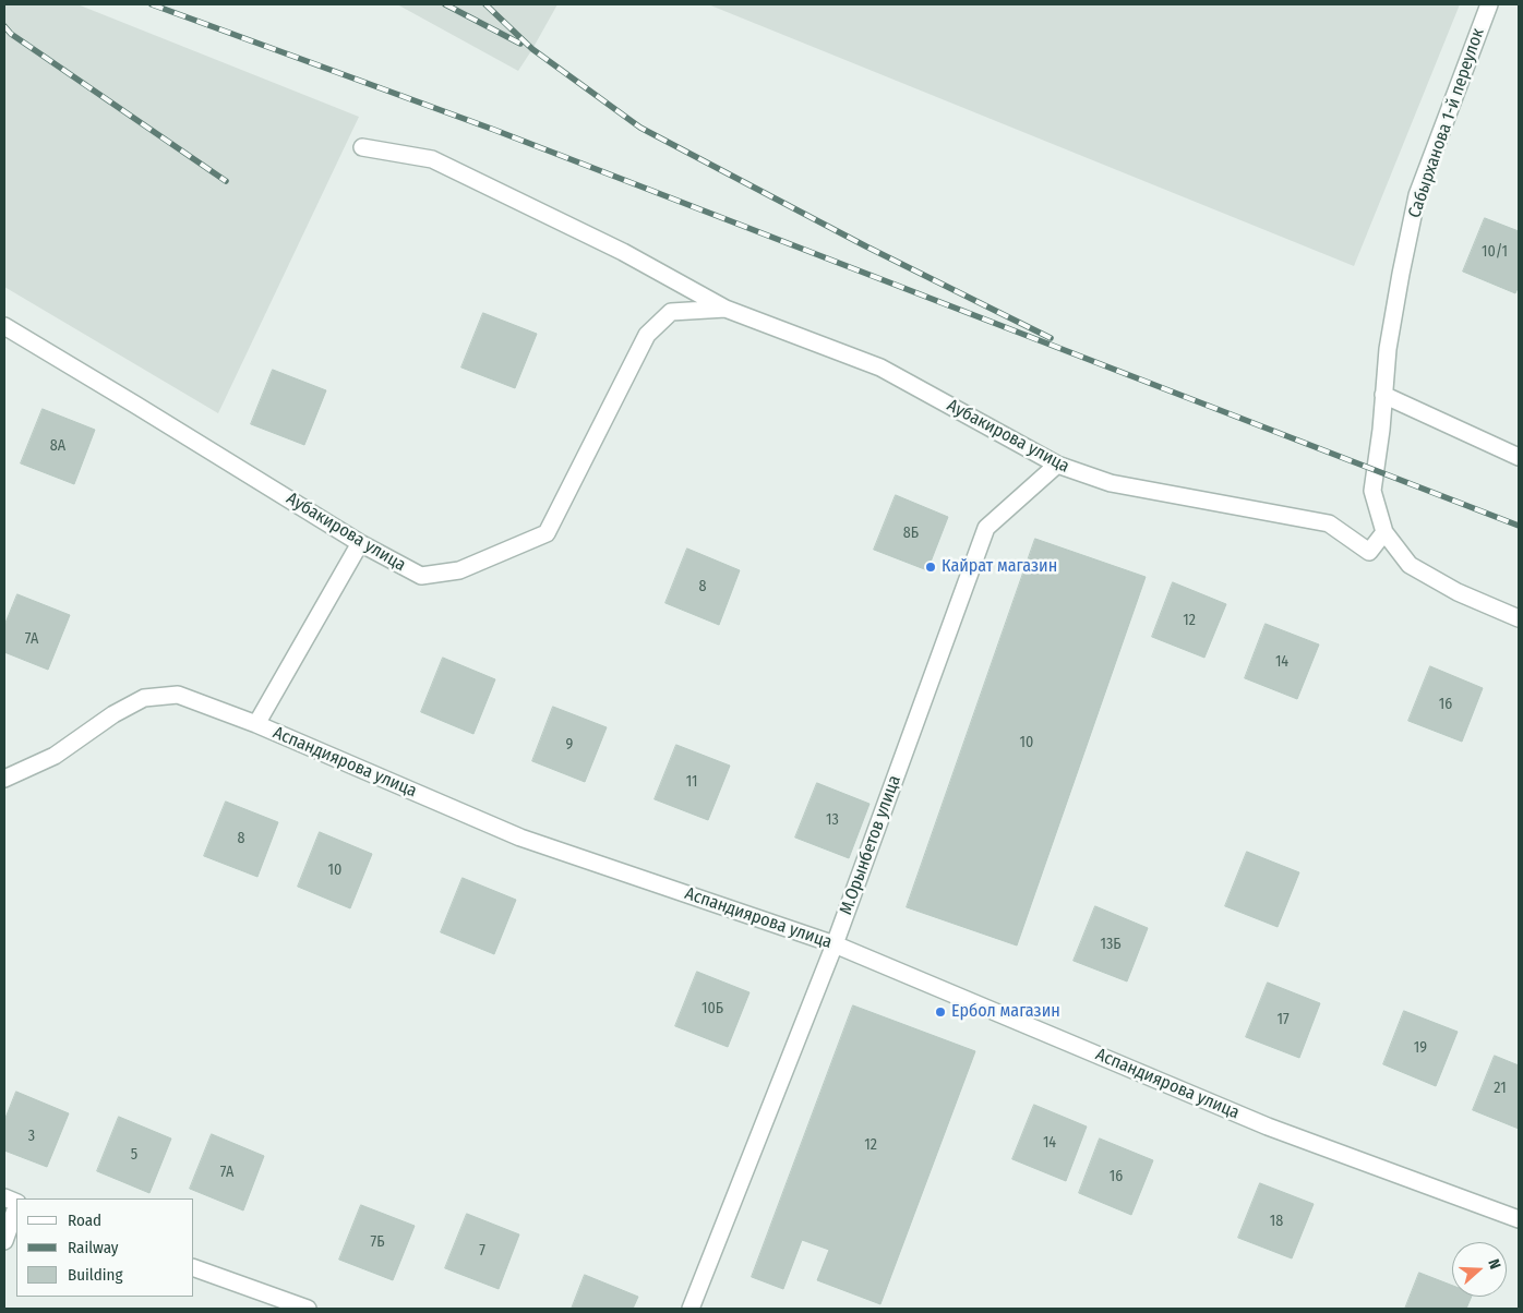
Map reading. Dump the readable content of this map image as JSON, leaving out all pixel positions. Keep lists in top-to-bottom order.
{
  "streets": {
    "street": [
      "Сабырханова 1-й переулок",
      "Аубакирова улица",
      "Аспандиярова улица",
      "М.Орынбетов улица"
    ]
  },
  "crossings": [
    ["Сабырханова 1-й переулок", "Аубакирова улица"],
    ["Аубакирова улица", "М.Орынбетов улица"],
    ["Аспандиярова улица", "М.Орынбетов улица"]
  ],
  "places": ["Кайрат магазин", "Ербол магазин"],
  "house_numbers": [
    "10/1",
    "8А",
    "8Б",
    "8",
    "12",
    "7А",
    "14",
    "16",
    "10",
    "9",
    "11",
    "13",
    "8",
    "10",
    "13Б",
    "10Б",
    "17",
    "19",
    "21",
    "3",
    "14",
    "12",
    "5",
    "7А",
    "16",
    "18",
    "7Б",
    "7"
  ],
  "legend": ["Road", "Railway", "Building"],
  "north": "right"
}
